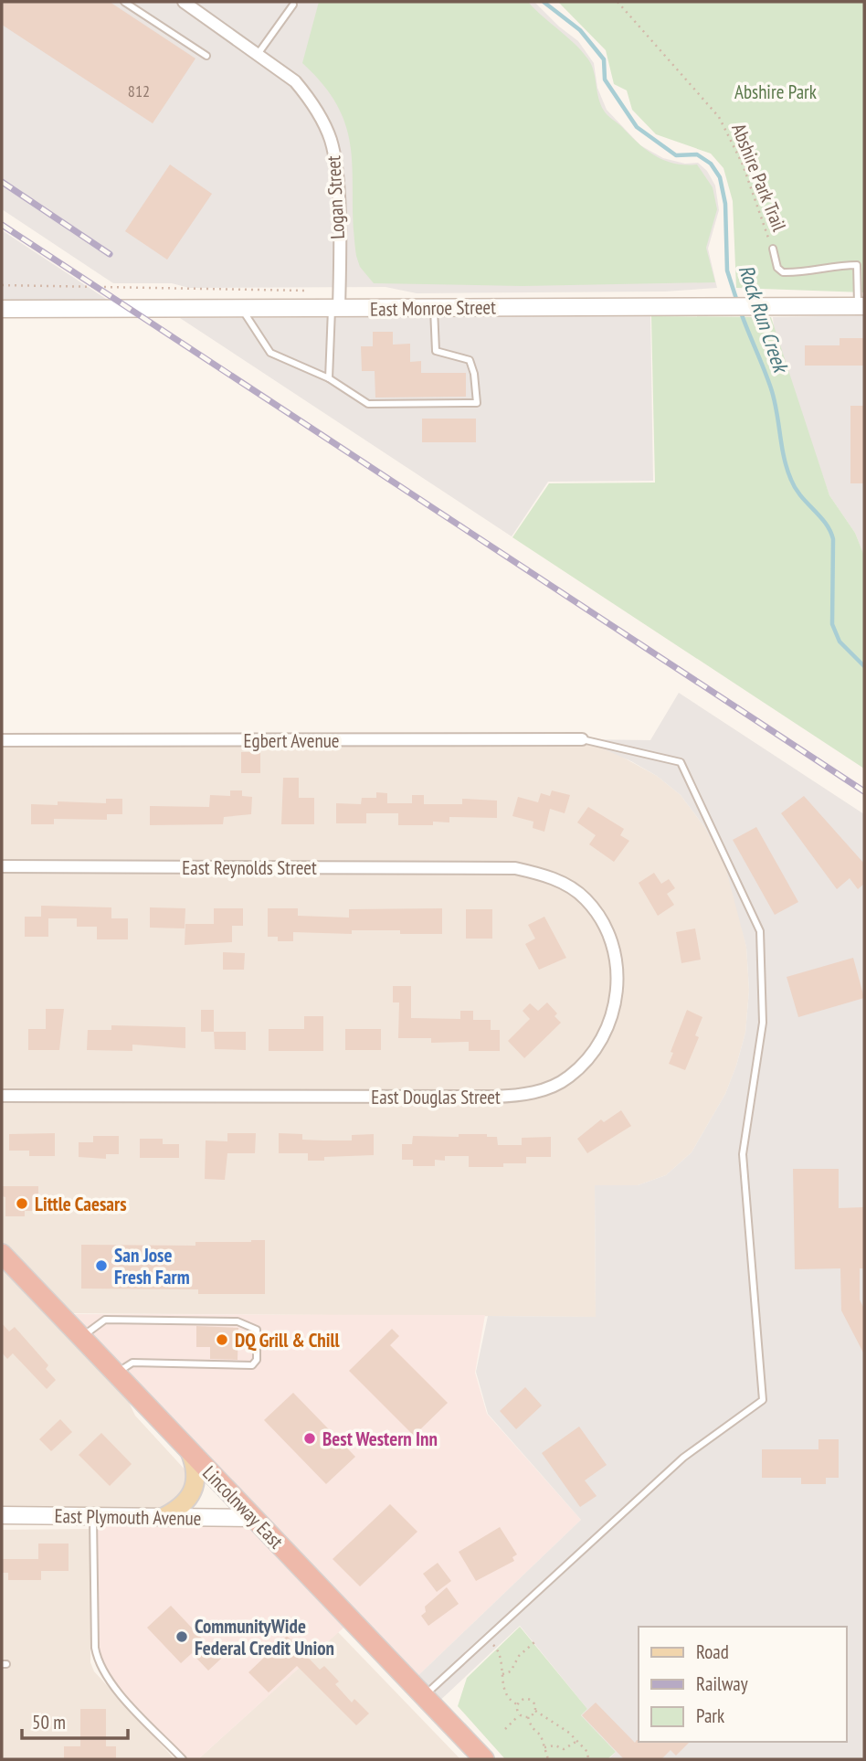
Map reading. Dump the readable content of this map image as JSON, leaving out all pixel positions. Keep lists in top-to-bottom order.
{
  "streets": {
    "highway": ["Lincolnway East"],
    "street": [
      "Logan Street",
      "East Monroe Street",
      "Egbert Avenue",
      "East Reynolds Street",
      "East Douglas Street",
      "East Plymouth Avenue"
    ],
    "path": ["Abshire Park Trail"]
  },
  "crossings": [
    ["Logan Street", "East Monroe Street"],
    ["East Reynolds Street", "East Douglas Street"],
    ["Lincolnway East", "East Plymouth Avenue"]
  ],
  "water": ["Rock Run Creek"],
  "parks": ["Abshire Park"],
  "places": [
    "Little Caesars",
    "San Jose Fresh Farm",
    "DQ Grill & Chill",
    "Best Western Inn",
    "CommunityWide Federal Credit Union"
  ],
  "house_numbers": ["812"],
  "legend": ["Road", "Railway", "Park"],
  "scale_bar": "50 m"
}
